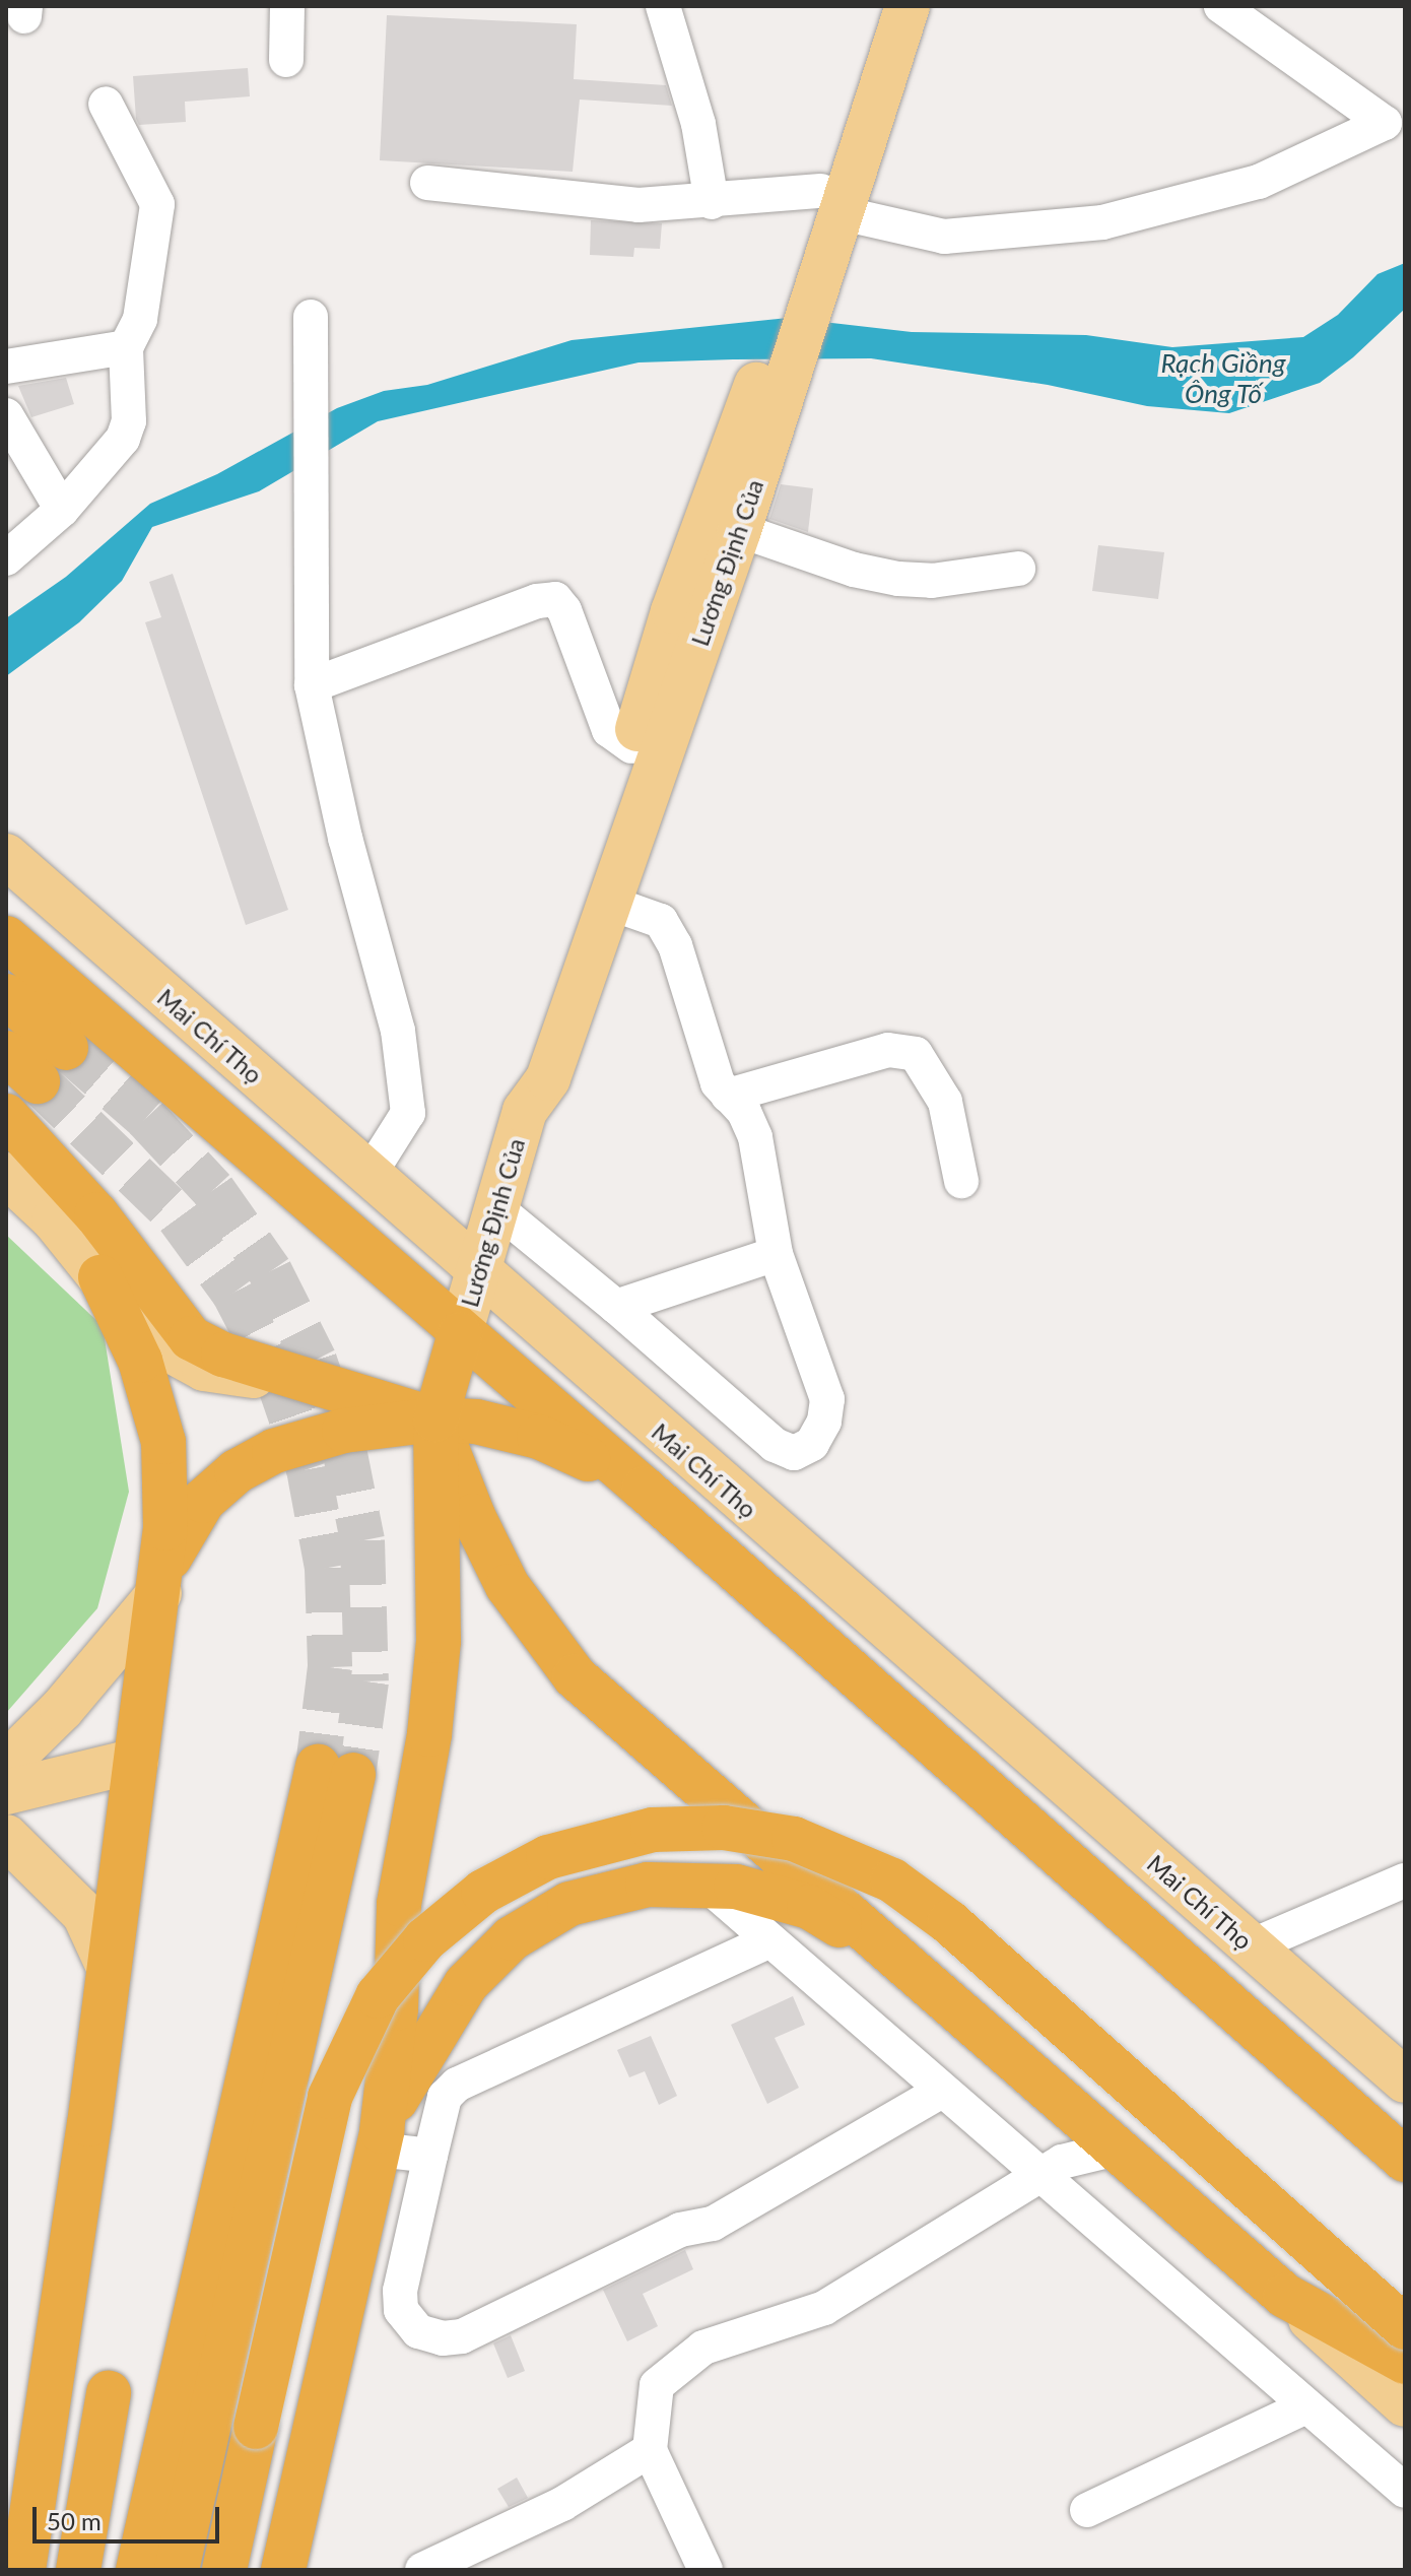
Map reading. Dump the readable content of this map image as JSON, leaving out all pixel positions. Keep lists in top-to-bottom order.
{
  "streets": {
    "main road": ["Lương Định Của", "Mai Chí Thọ"]
  },
  "crossings": [
    ["Lương Định Của", "Mai Chí Thọ"]
  ],
  "water": ["Rạch Giồng Ông Tố"],
  "scale_bar": "50 m"
}
